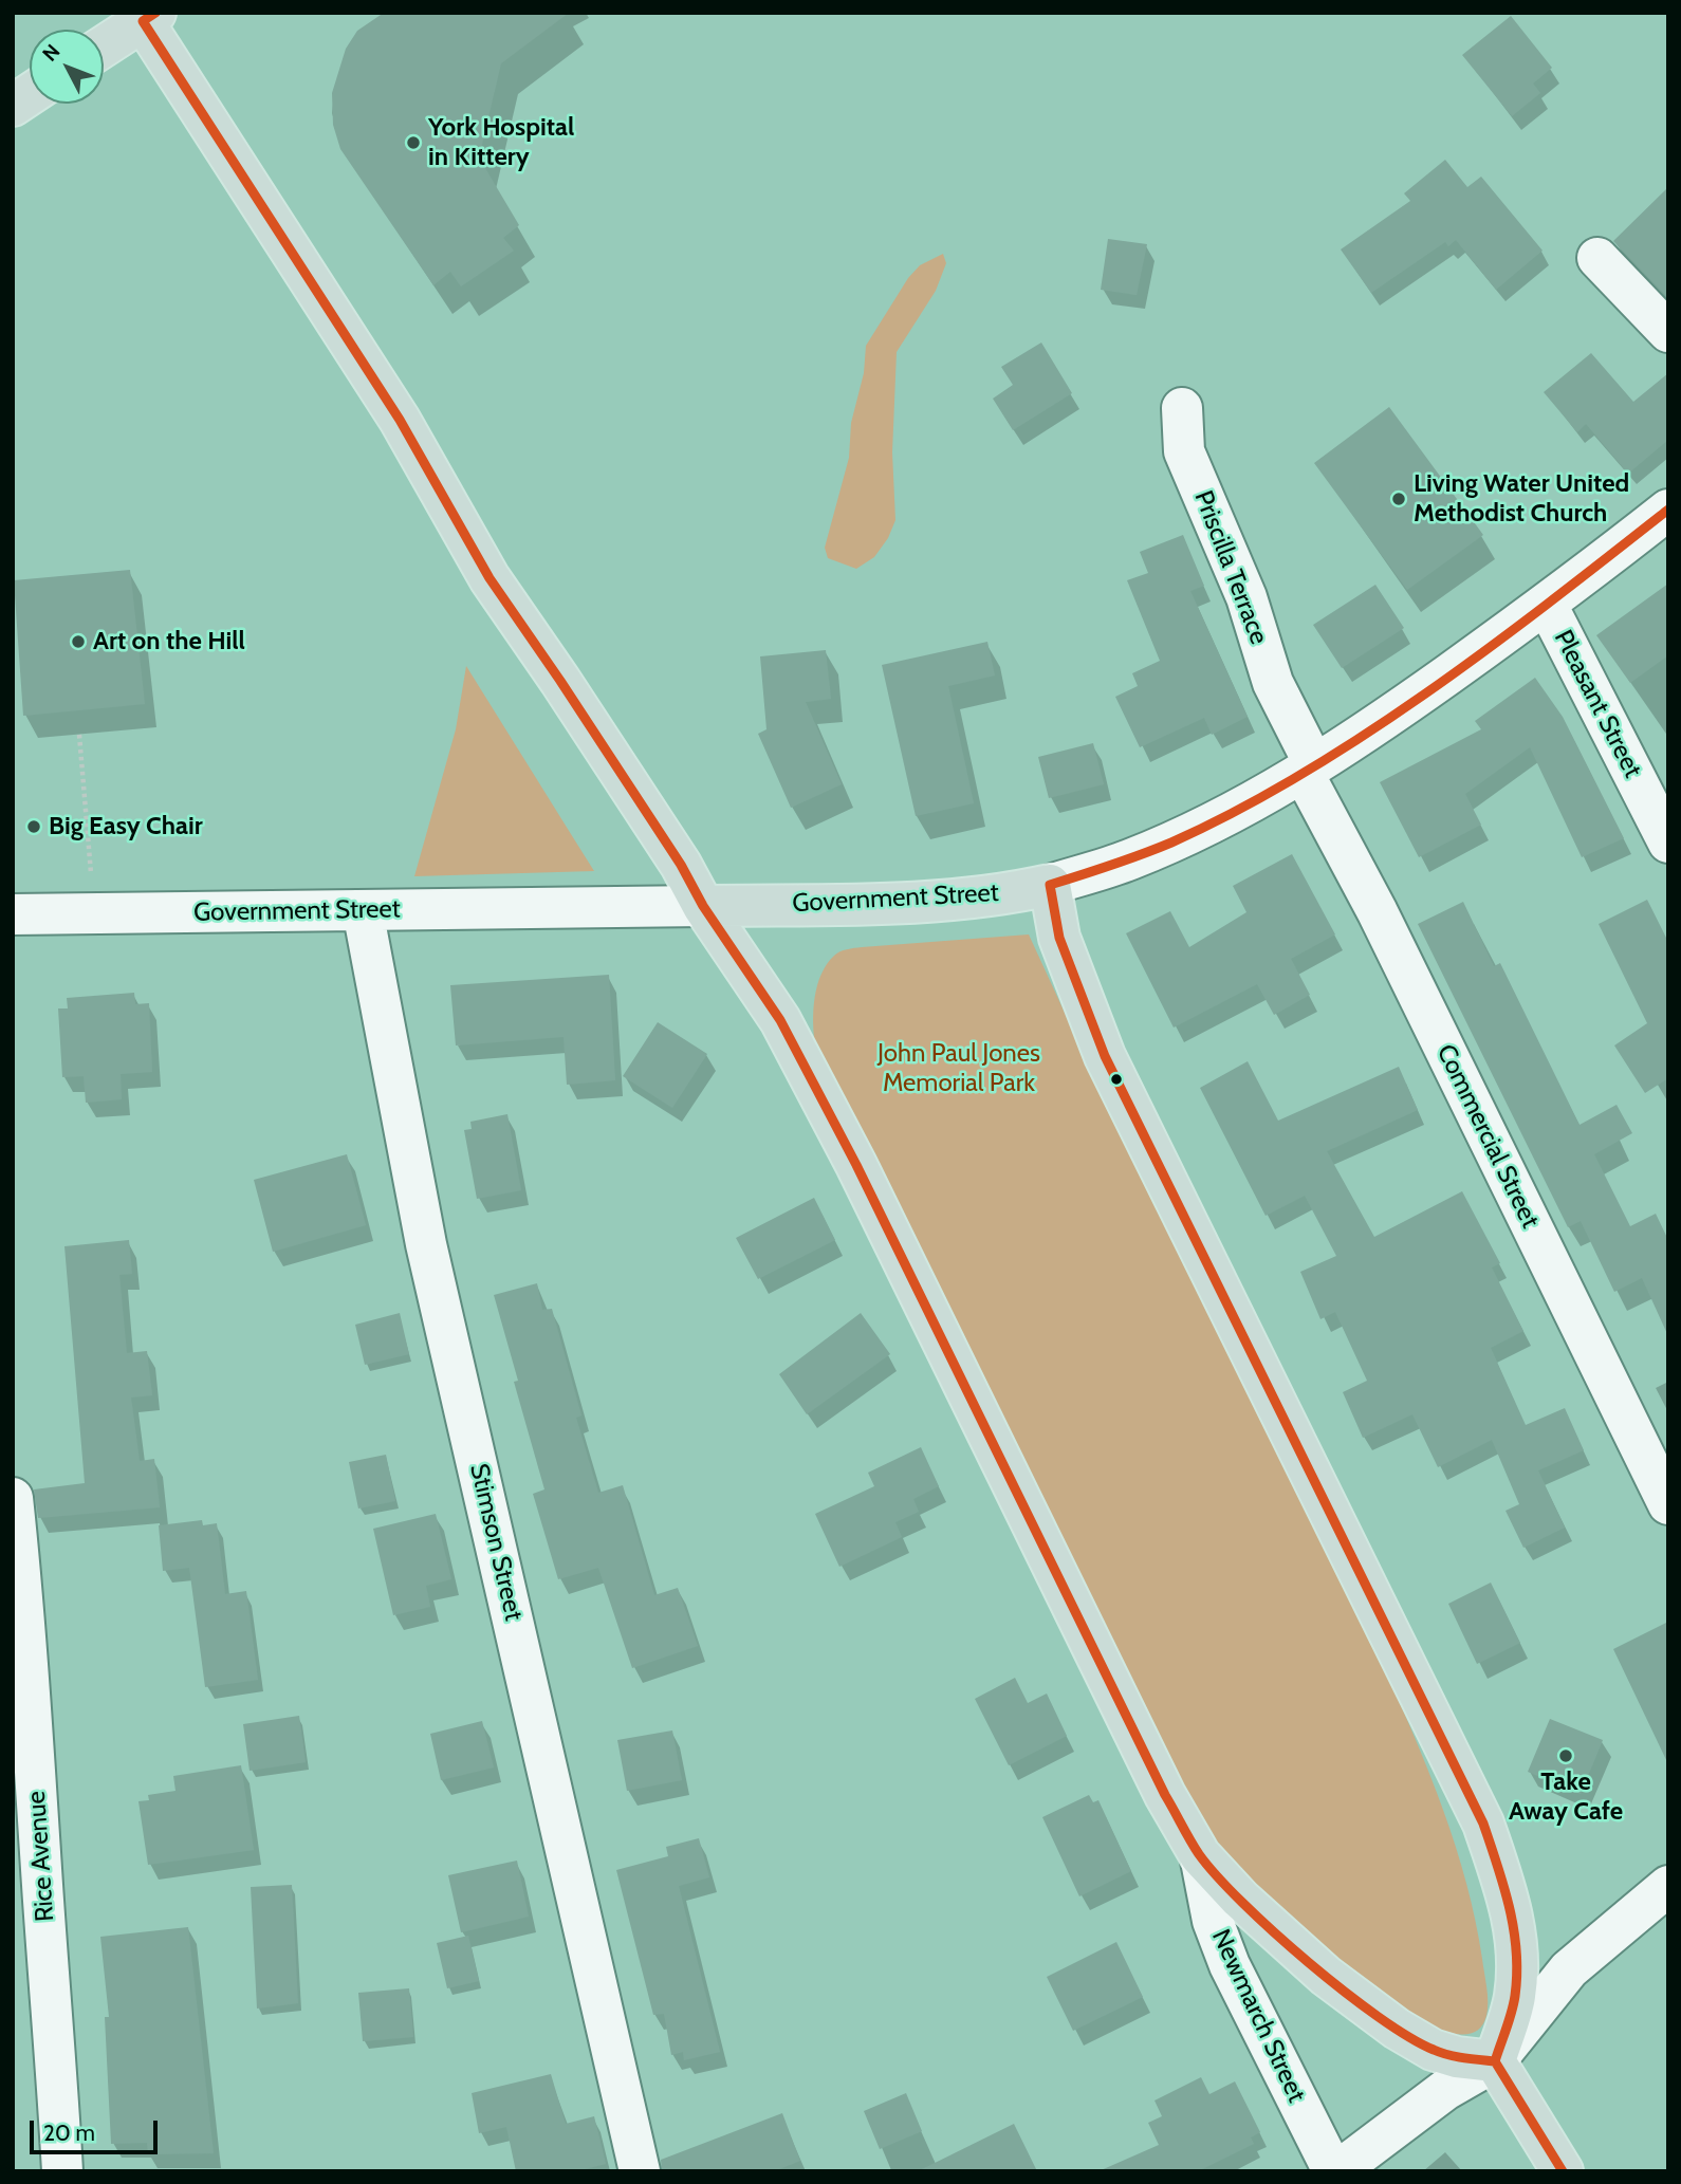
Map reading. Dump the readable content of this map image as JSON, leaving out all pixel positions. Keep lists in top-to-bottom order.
{
  "streets": {
    "main road": ["Government Street", "Newmarch Street"],
    "street": [
      "Priscilla Terrace",
      "Pleasant Street",
      "Commercial Street",
      "Stimson Street",
      "Rice Avenue"
    ]
  },
  "crossings": [
    ["Priscilla Terrace", "Government Street"],
    ["Priscilla Terrace", "Commercial Street"],
    ["Pleasant Street", "Government Street"],
    ["Government Street", "Commercial Street"],
    ["Government Street", "Stimson Street"],
    ["Government Street", "Newmarch Street"]
  ],
  "parks": ["John Paul Jones Memorial Park"],
  "places": [
    "York Hospital in Kittery",
    "Living Water United Methodist Church",
    "Art on the Hill",
    "Big Easy Chair",
    "Take Away Cafe"
  ],
  "scale_bar": "20 m",
  "north": "top left"
}
